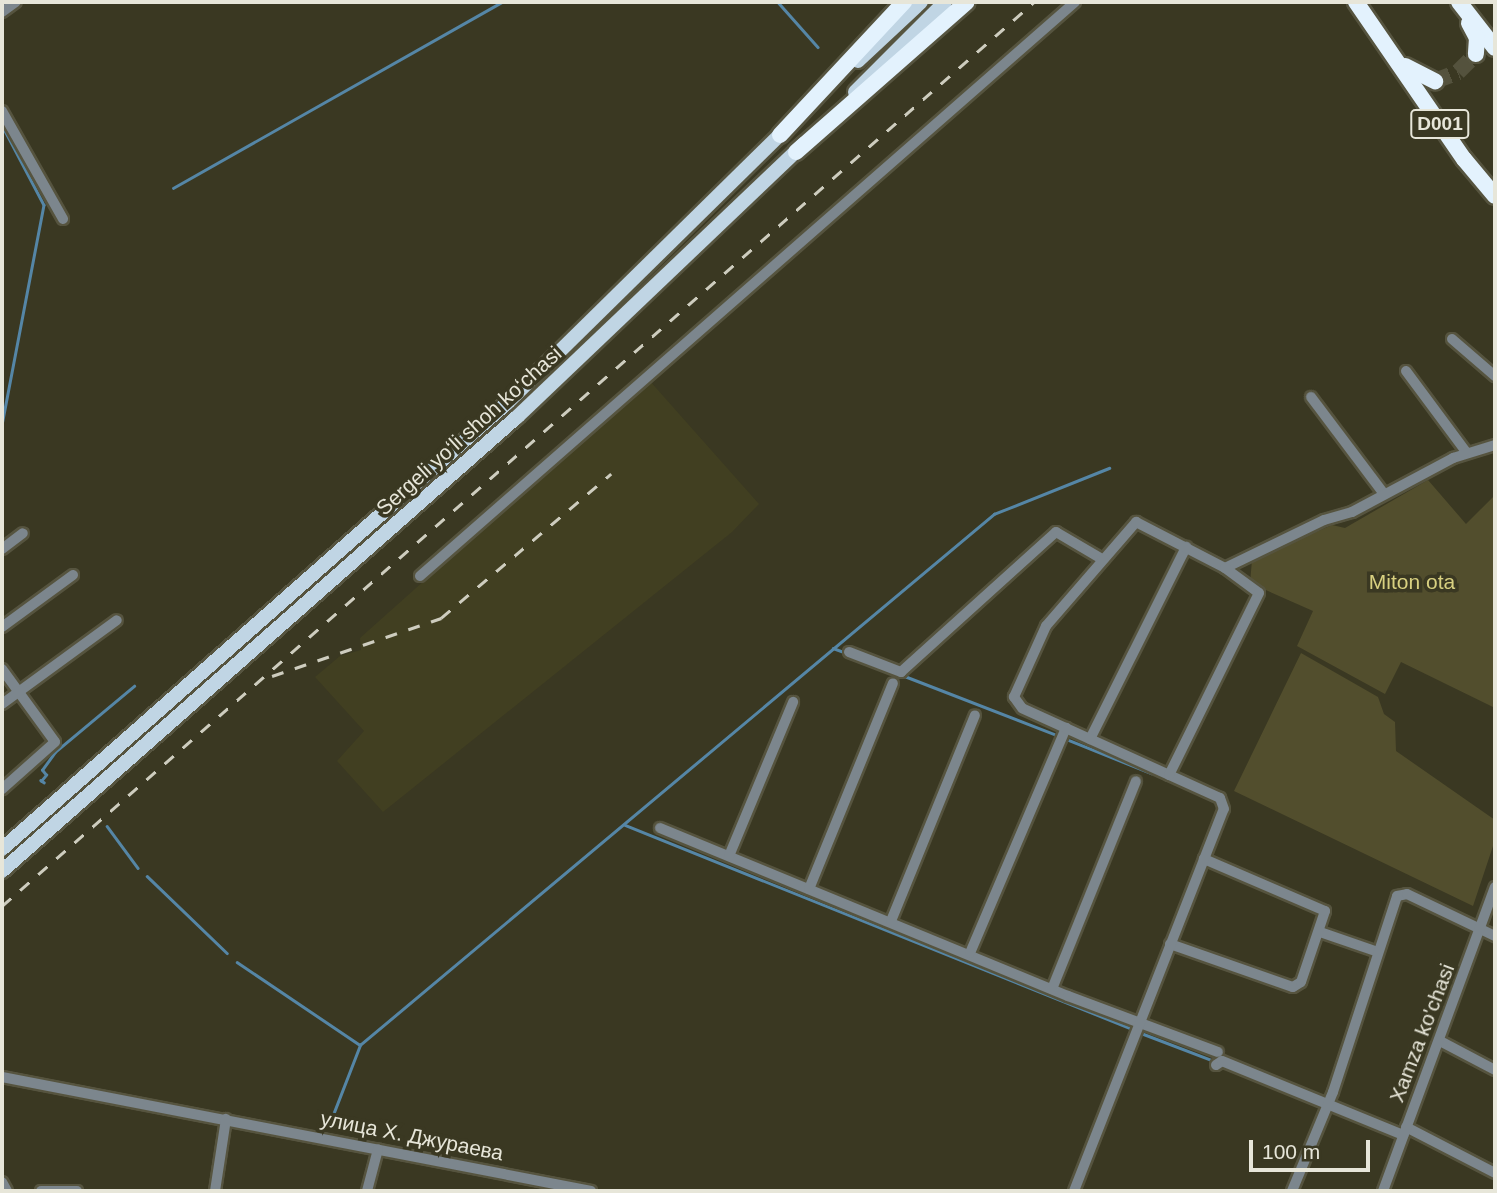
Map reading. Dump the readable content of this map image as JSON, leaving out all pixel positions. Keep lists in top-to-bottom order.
{
  "streets": {
    "highway": ["D001"],
    "main road": ["Sergeli yo‘li shoh ko‘chasi"],
    "street": ["Xamza ko'chasi", "улица Х. Джураева"]
  },
  "parks": ["Miton ota"],
  "scale_bar": "100 m"
}
